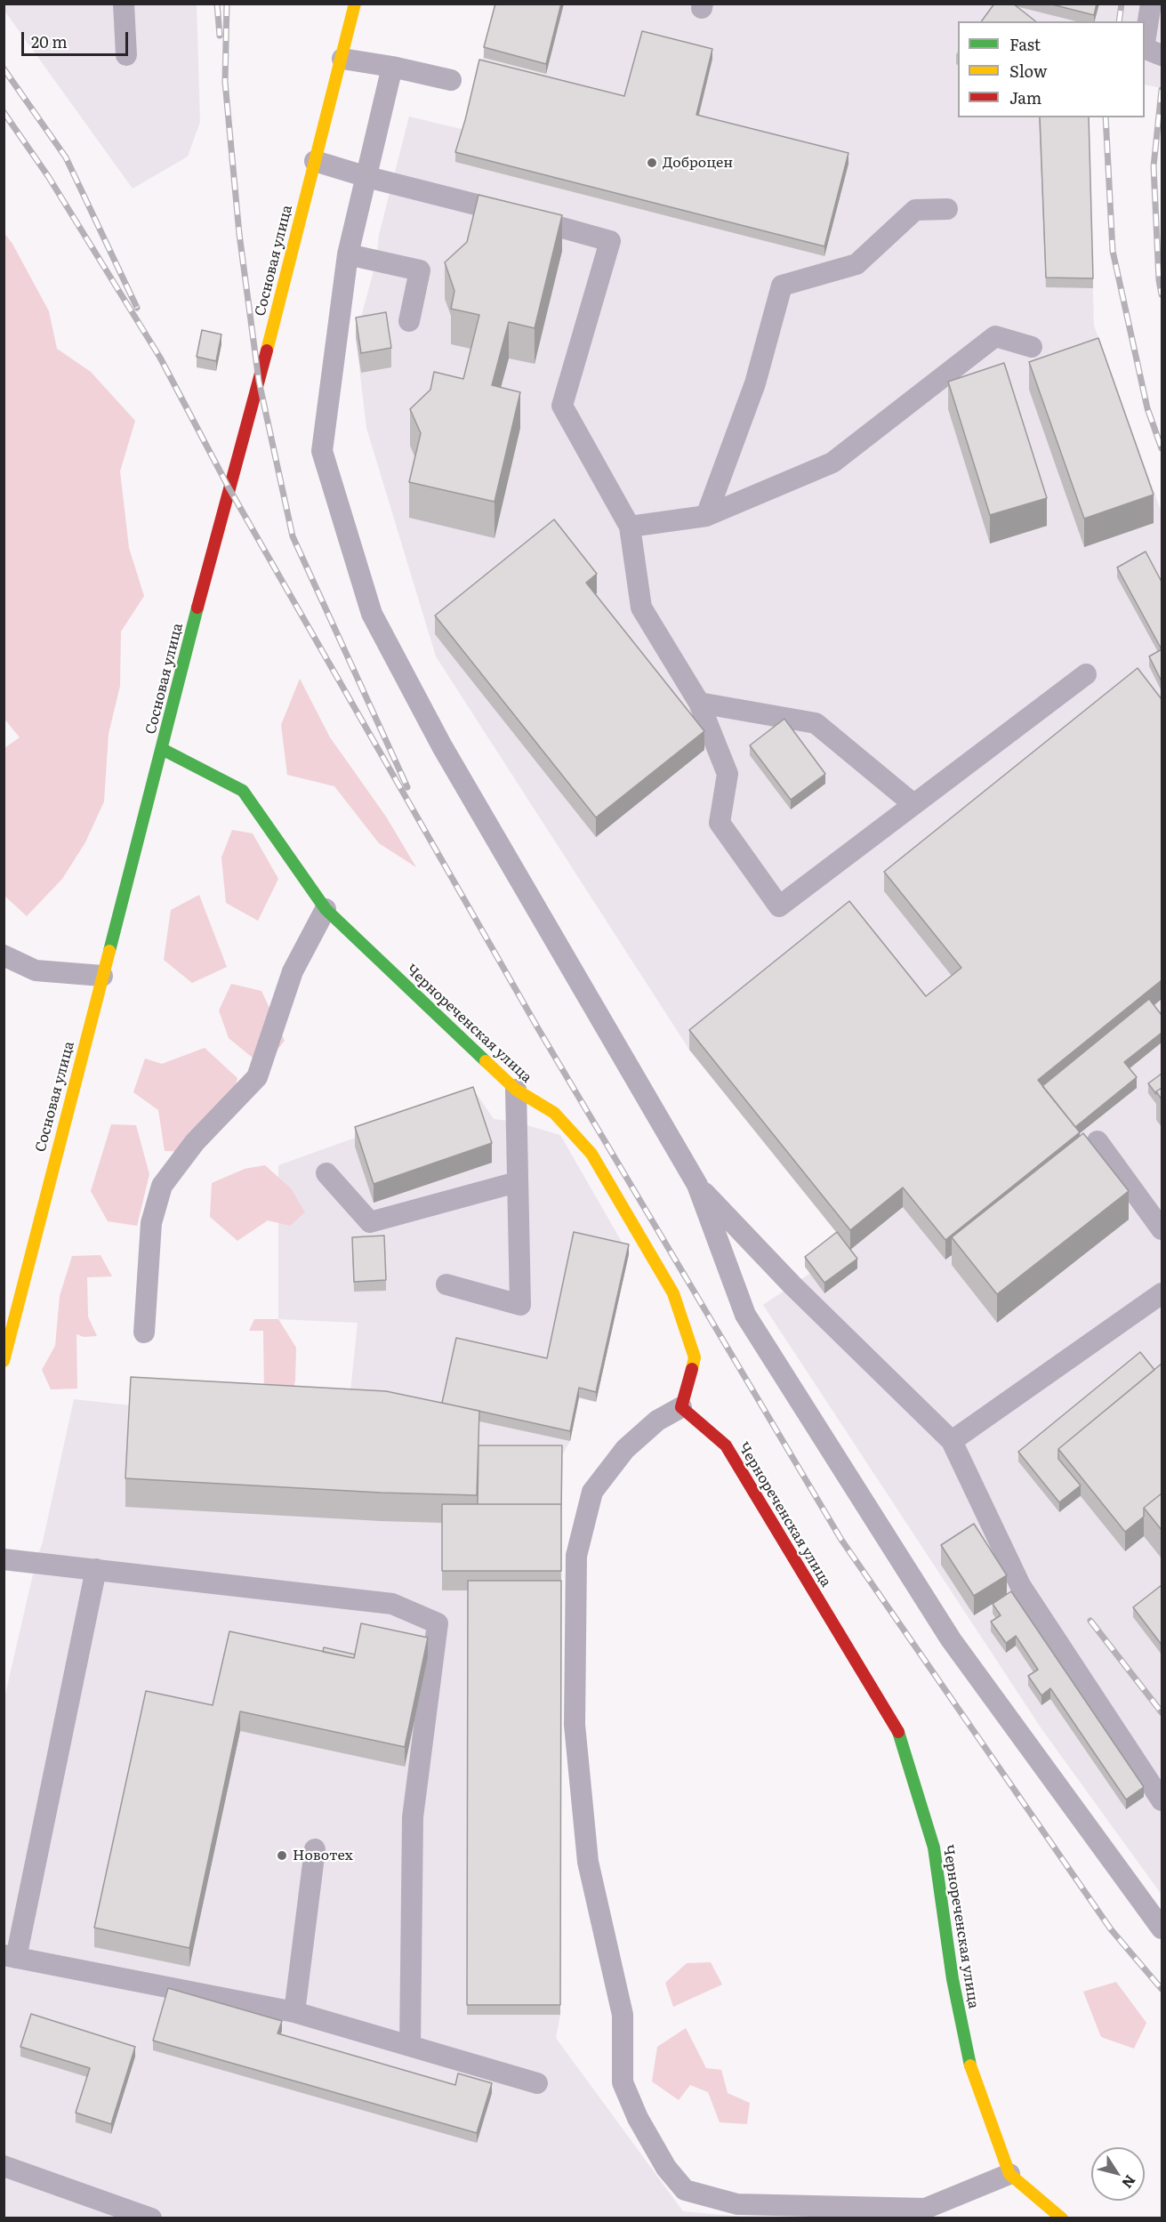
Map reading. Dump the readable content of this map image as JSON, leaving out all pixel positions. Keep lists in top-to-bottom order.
{
  "streets": {
    "street": ["Сосновая улица", "Чернореченская улица"]
  },
  "crossings": [
    ["Сосновая улица", "Чернореченская улица"]
  ],
  "places": ["Доброцен", "Новотех"],
  "legend": ["Fast", "Slow", "Jam"],
  "scale_bar": "20 m",
  "north": "bottom right"
}
